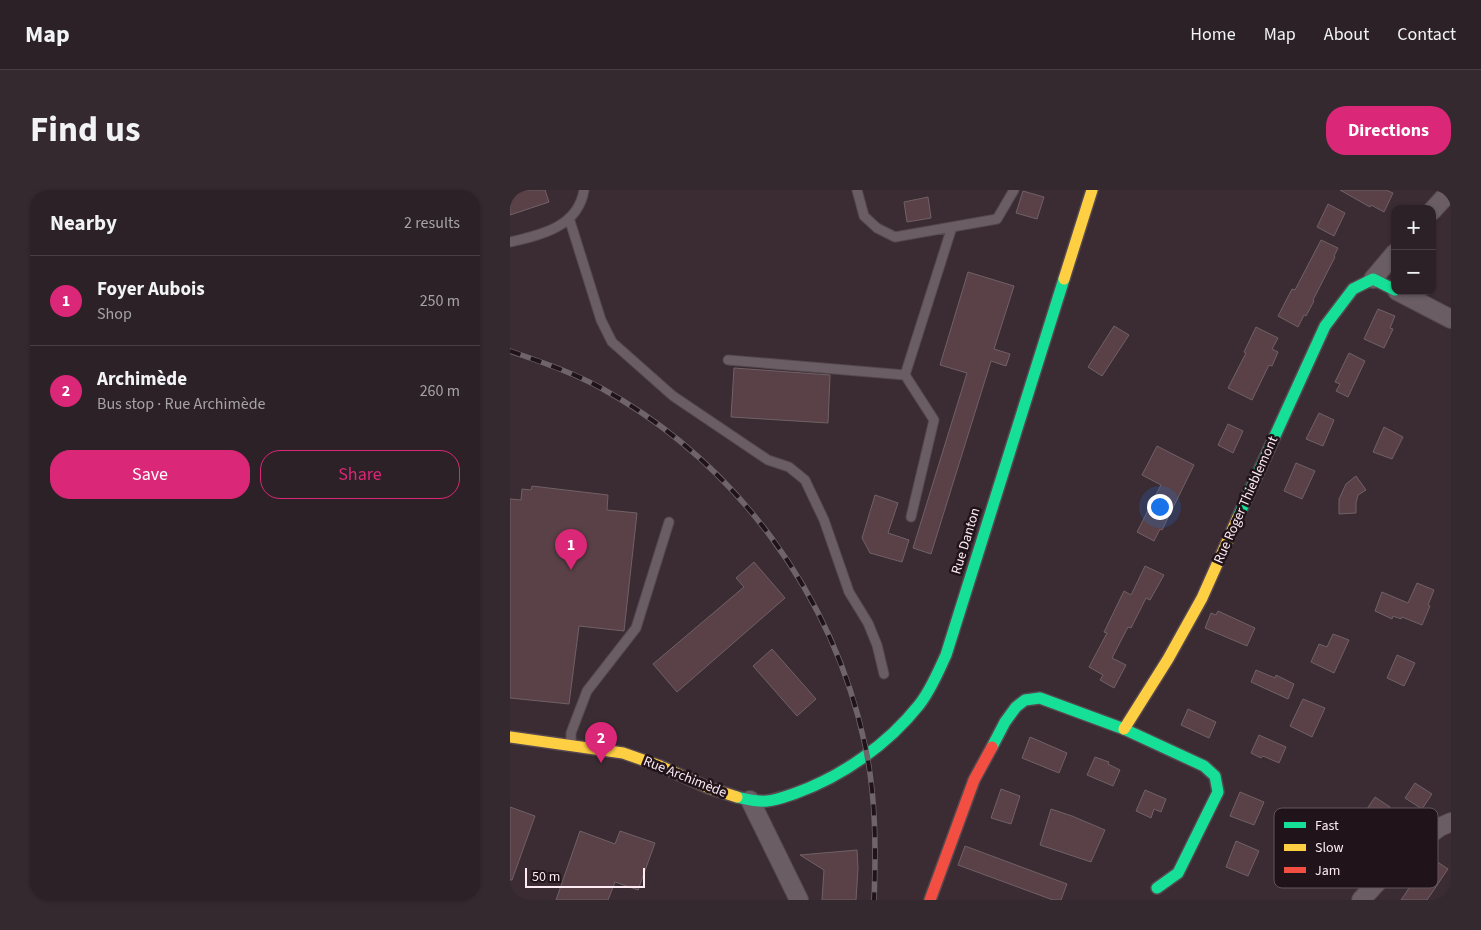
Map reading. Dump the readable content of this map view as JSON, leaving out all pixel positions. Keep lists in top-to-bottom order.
{
  "streets": {
    "street": ["Rue Roger Thieblemont", "Rue Danton", "Rue Archimède"]
  },
  "crossings": [
    ["Rue Danton", "Rue Archimède"]
  ],
  "legend": ["Fast", "Slow", "Jam"],
  "scale_bar": "50 m",
  "page": {
    "header": "Map",
    "nav": [
      "Home",
      "Map",
      "About",
      "Contact"
    ],
    "title": "Find us",
    "buttons": [
      "Directions",
      ["Save", "Share"]
    ],
    "heading": ["Nearby", "2 results"],
    "map_buttons": ["+", "−"],
    "list": [
      {
        "mark": "1",
        "name": "Foyer Aubois",
        "note": "Shop",
        "value": "250 m"
      },
      {
        "mark": "2",
        "name": "Archimède",
        "note": "Bus stop · Rue Archimède",
        "value": "260 m"
      }
    ],
    "pins": ["1", "2"],
    "scale": "50 m"
  }
}
